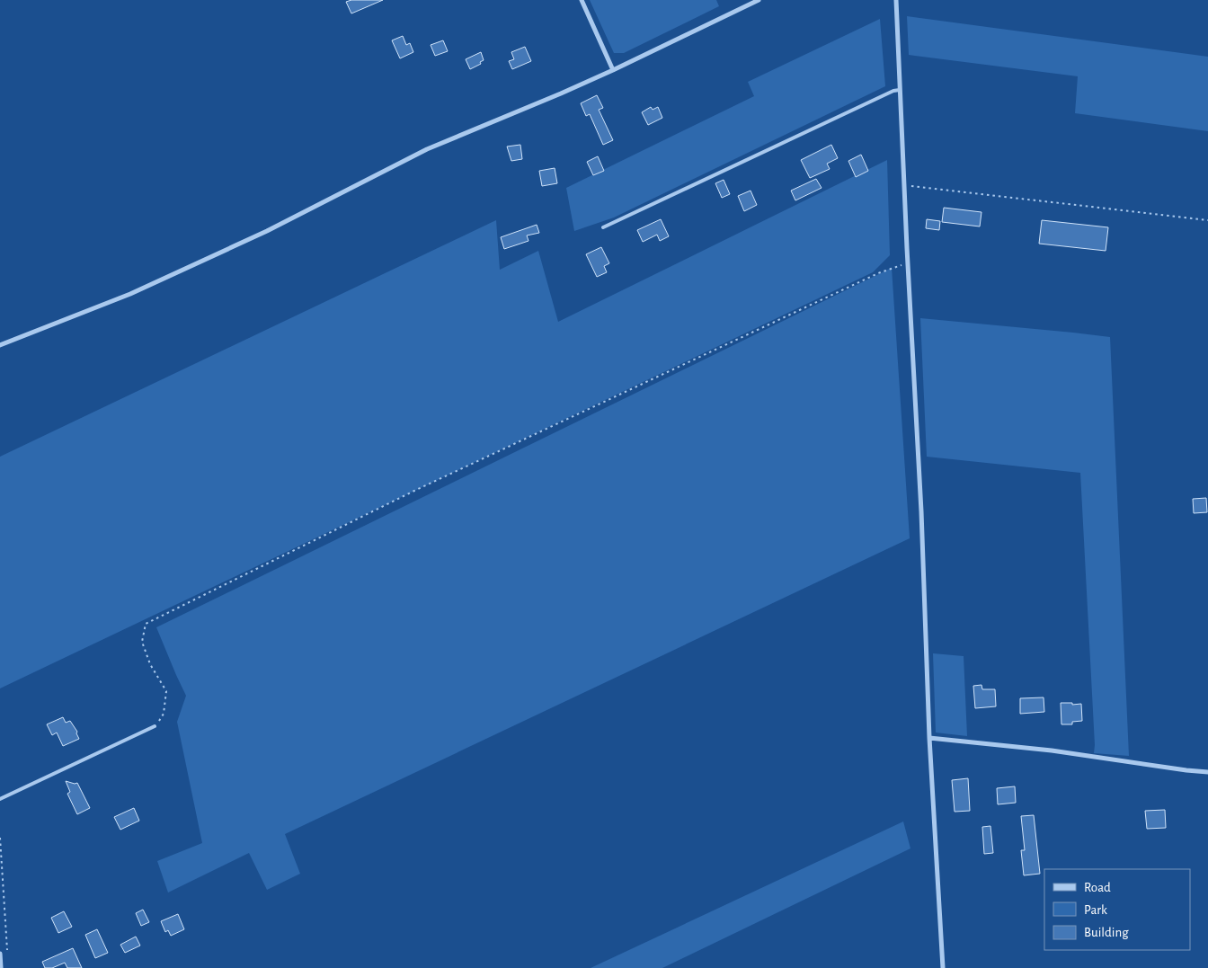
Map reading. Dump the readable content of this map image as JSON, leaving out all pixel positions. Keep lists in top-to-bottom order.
{
  "legend": ["Road", "Park", "Building"]
}
